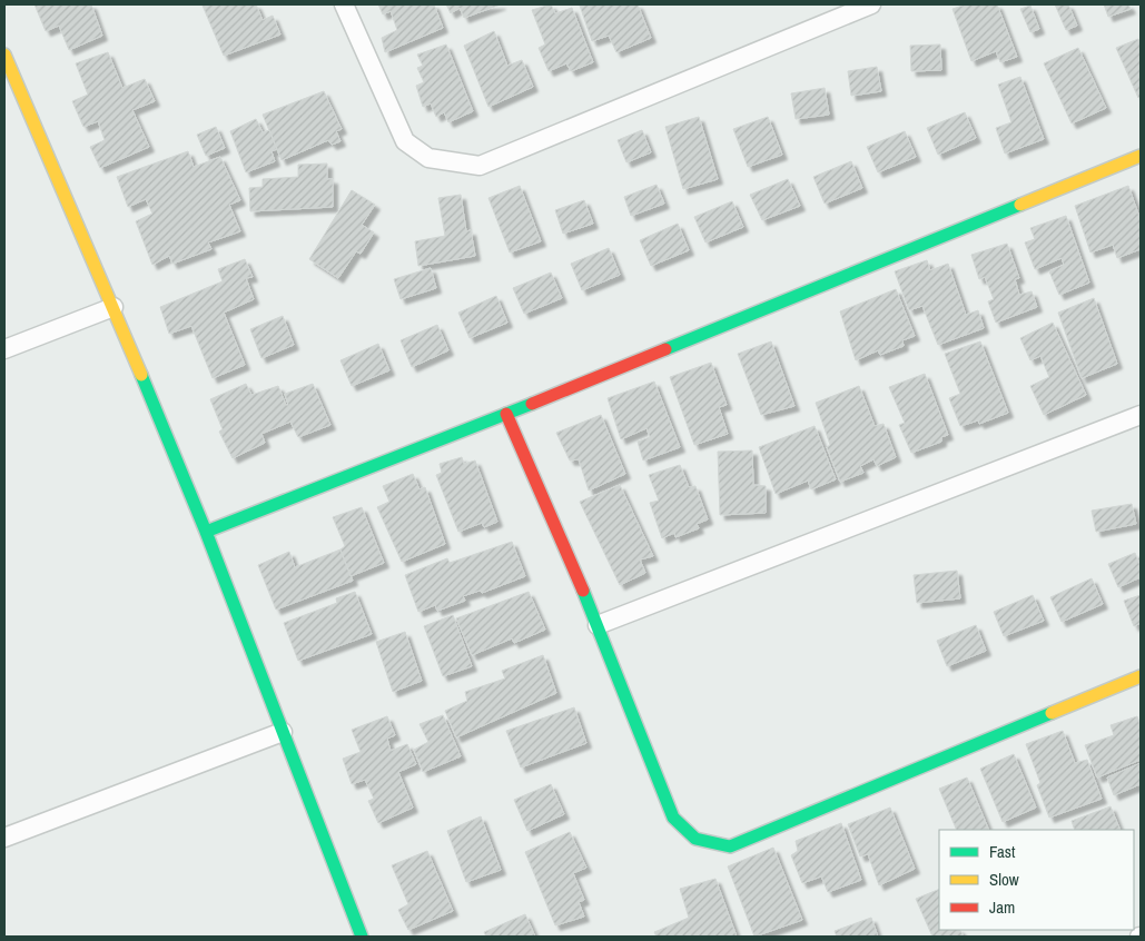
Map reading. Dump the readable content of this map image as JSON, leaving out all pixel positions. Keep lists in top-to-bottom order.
{
  "legend": ["Fast", "Slow", "Jam"]
}
